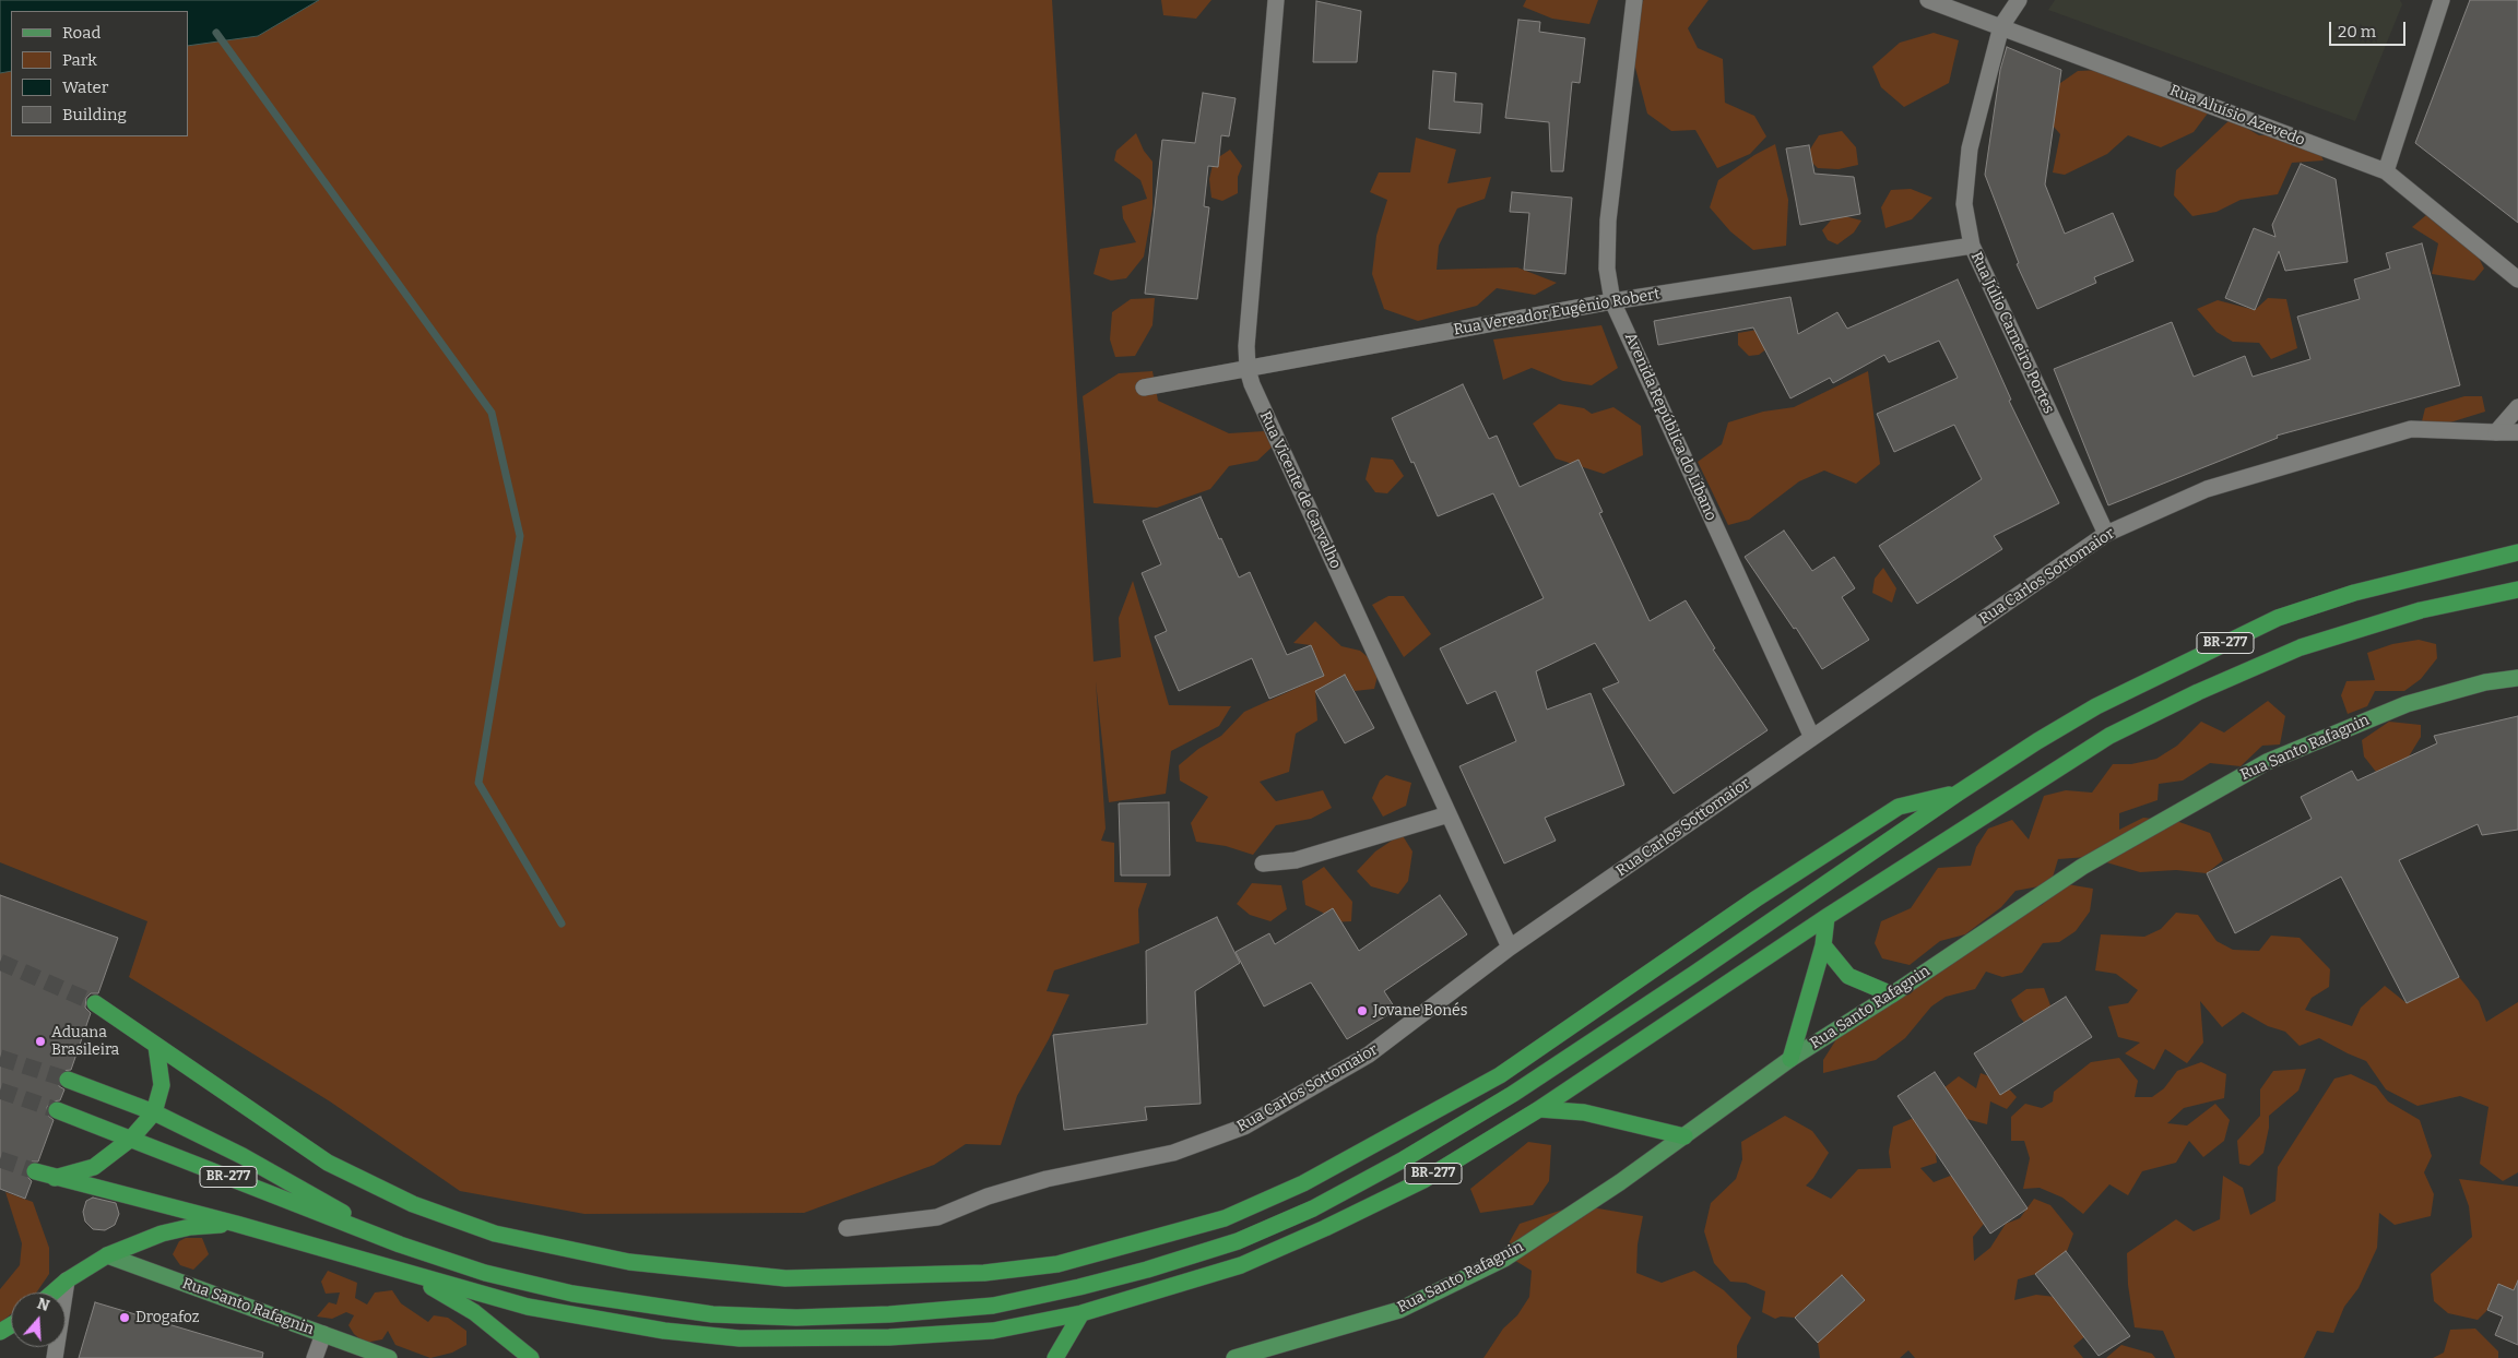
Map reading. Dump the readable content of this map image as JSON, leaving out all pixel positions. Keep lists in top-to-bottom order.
{
  "streets": {
    "highway": ["BR-277"],
    "main road": ["Rua Santo Rafagnin"],
    "street": [
      "Rua Aluísio Azevedo",
      "Rua Vereador Eugênio Robert",
      "Rua Júlio Carneiro Portes",
      "Avenida República do Líbano",
      "Rua Vicente de Carvalho",
      "Rua Carlos Sottomaior"
    ]
  },
  "crossings": [
    ["Rua Aluísio Azevedo", "Rua Júlio Carneiro Portes"],
    ["Rua Vereador Eugênio Robert", "Rua Júlio Carneiro Portes"],
    ["Rua Vereador Eugênio Robert", "Avenida República do Líbano"],
    ["Rua Vereador Eugênio Robert", "Rua Vicente de Carvalho"],
    ["Rua Júlio Carneiro Portes", "Rua Carlos Sottomaior"],
    ["Avenida República do Líbano", "Rua Carlos Sottomaior"],
    ["Rua Vicente de Carvalho", "Rua Carlos Sottomaior"]
  ],
  "places": ["Jovane Bonés", "Aduana Brasileira", "Drogafoz"],
  "legend": [
    "Road",
    "Park",
    "Water",
    "Building"
  ],
  "scale_bar": "20 m",
  "north": "top"
}
